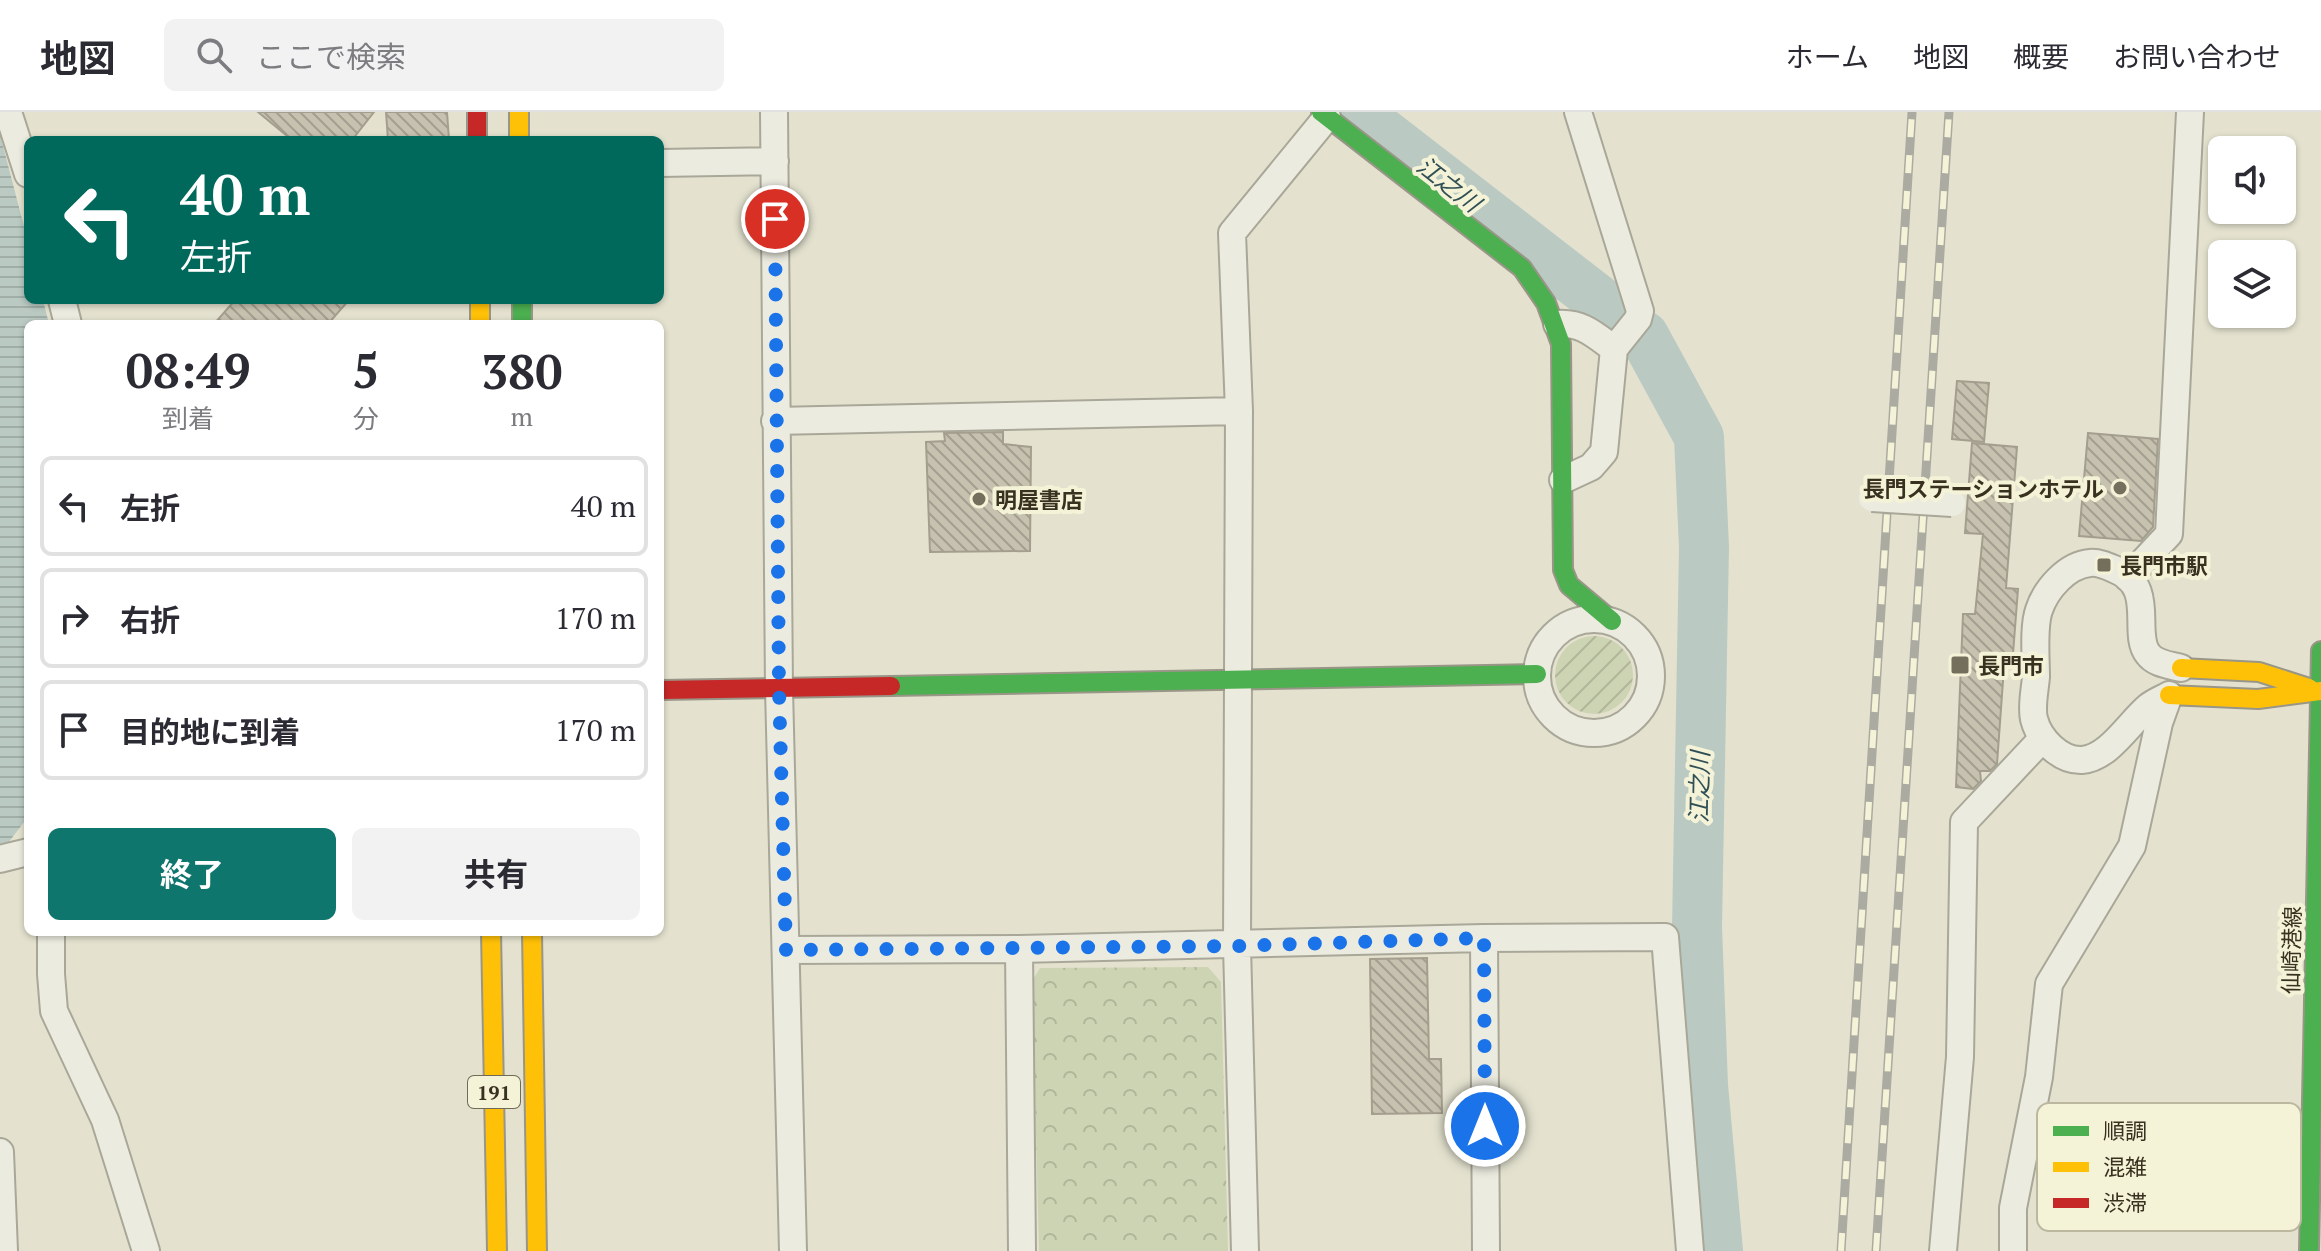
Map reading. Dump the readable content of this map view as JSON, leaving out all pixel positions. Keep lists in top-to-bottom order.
{
  "streets": {
    "main road": ["仙崎港線", "191"]
  },
  "water": ["江之川"],
  "places": {
    "other": ["長門ステーションホテル", "明屋書店"],
    "transit": ["長門市駅", "長門市"]
  },
  "legend": ["順調", "混雑", "渋滞"],
  "page": {
    "header": "地図",
    "search": "ここで検索",
    "nav": [
      "ホーム",
      "地図",
      "概要",
      "お問い合わせ"
    ],
    "turn": ["40 m", "左折"],
    "eta": [
      "08:49",
      "到着",
      "5",
      "分",
      "380",
      "m"
    ],
    "list": [
      {
        "name": "左折",
        "value": "40 m"
      },
      {
        "name": "右折",
        "value": "170 m"
      },
      {
        "name": "目的地に到着",
        "value": "170 m"
      }
    ],
    "buttons": ["終了", "共有"]
  }
}
